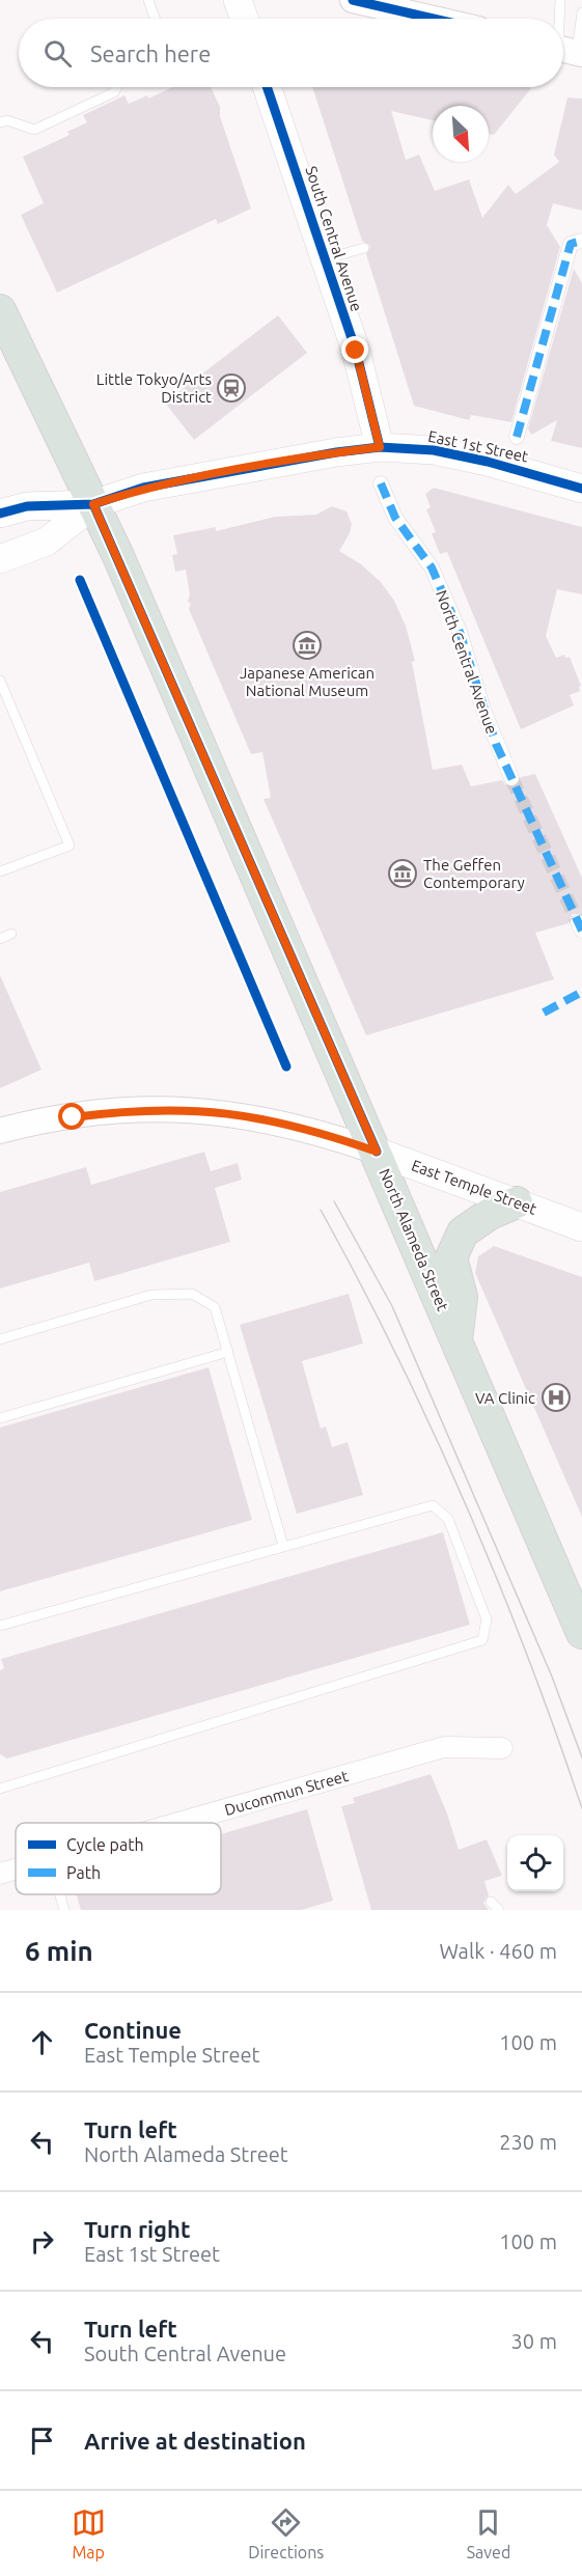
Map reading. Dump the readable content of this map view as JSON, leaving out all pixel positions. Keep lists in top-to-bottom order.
{
  "streets": {
    "main road": [
      "South Central Avenue",
      "East 1st Street",
      "East Temple Street",
      "North Alameda Street"
    ],
    "street": ["North Central Avenue", "Ducommun Street"]
  },
  "crossings": [
    ["South Central Avenue", "East 1st Street"],
    ["East 1st Street", "North Alameda Street"],
    ["East Temple Street", "North Alameda Street"]
  ],
  "places": {
    "station": ["Little Tokyo/Arts District"],
    "museum": ["Japanese American National Museum", "The Geffen Contemporary"],
    "hospital": ["VA Clinic"]
  },
  "legend": ["Cycle path", "Path"],
  "north": "bottom right",
  "page": {
    "search": "Search here",
    "heading": ["6 min", "Walk · 460 m"],
    "list": [
      ["Continue", "East Temple Street", "100 m"],
      ["Turn left", "North Alameda Street", "230 m"],
      ["Turn right", "East 1st Street", "100 m"],
      ["Turn left", "South Central Avenue", "30 m"],
      "Arrive at destination"
    ],
    "nav": ["Map", "Directions", "Saved"]
  }
}
